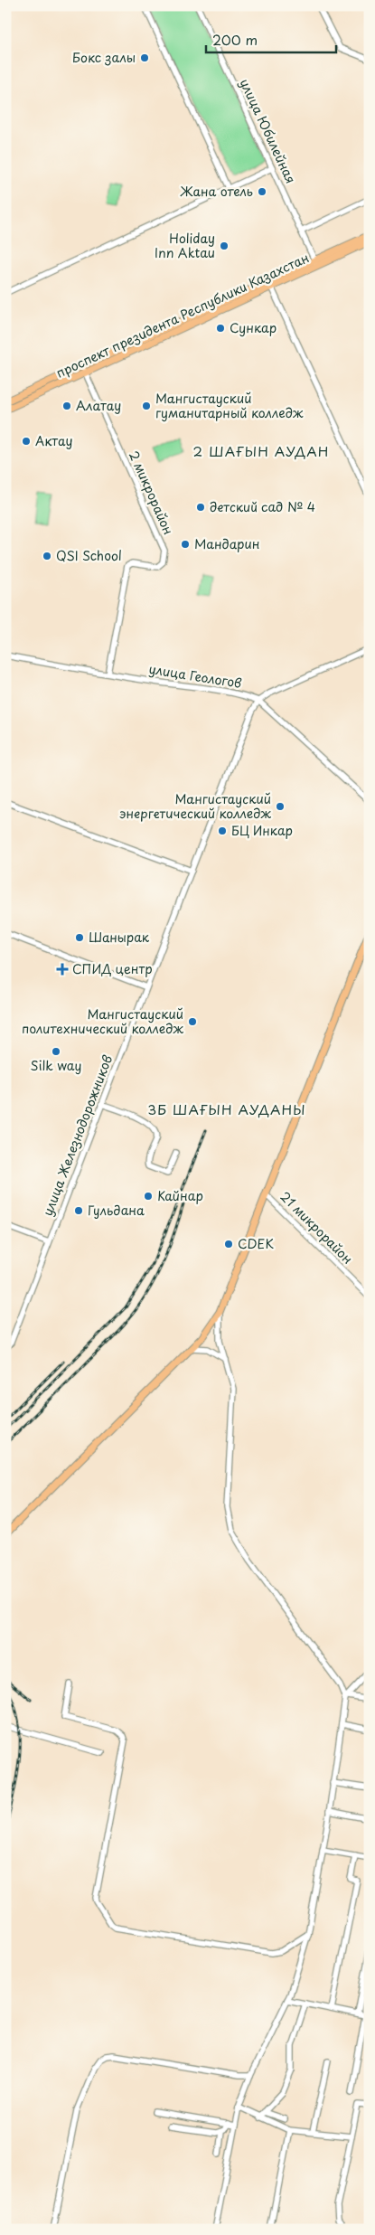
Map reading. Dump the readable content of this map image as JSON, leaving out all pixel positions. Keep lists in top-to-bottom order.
{
  "streets": {
    "main road": ["проспект президента Республики Казахстан"],
    "street": [
      "улица Юбилейная",
      "2 микрорайон",
      "улица Геологов",
      "улица Железнодорожников",
      "21 микрорайон"
    ]
  },
  "crossings": [
    ["улица Юбилейная", "проспект президента Республики Казахстан"],
    ["проспект президента Республики Казахстан", "2 микрорайон"],
    ["2 микрорайон", "улица Геологов"],
    ["улица Геологов", "улица Железнодорожников"]
  ],
  "districts": ["2 ШАҒЫН АУДАН", "3Б ШАҒЫН АУДАНЫ"],
  "places": {
    "other": [
      "Бокс залы",
      "Жана отель",
      "Holiday Inn Aktau",
      "Сункар",
      "Алатау",
      "Мангистауский гуманитарный колледж",
      "Актау",
      "детский сад № 4",
      "Мандарин",
      "QSI School",
      "Мангистауский энергетический колледж",
      "БЦ Инкар",
      "Шанырак",
      "Мангистауский политехнический колледж",
      "Silk way",
      "Кайнар",
      "Гульдана",
      "CDEK"
    ],
    "health": ["СПИД центр"]
  },
  "scale_bar": "200 m"
}
